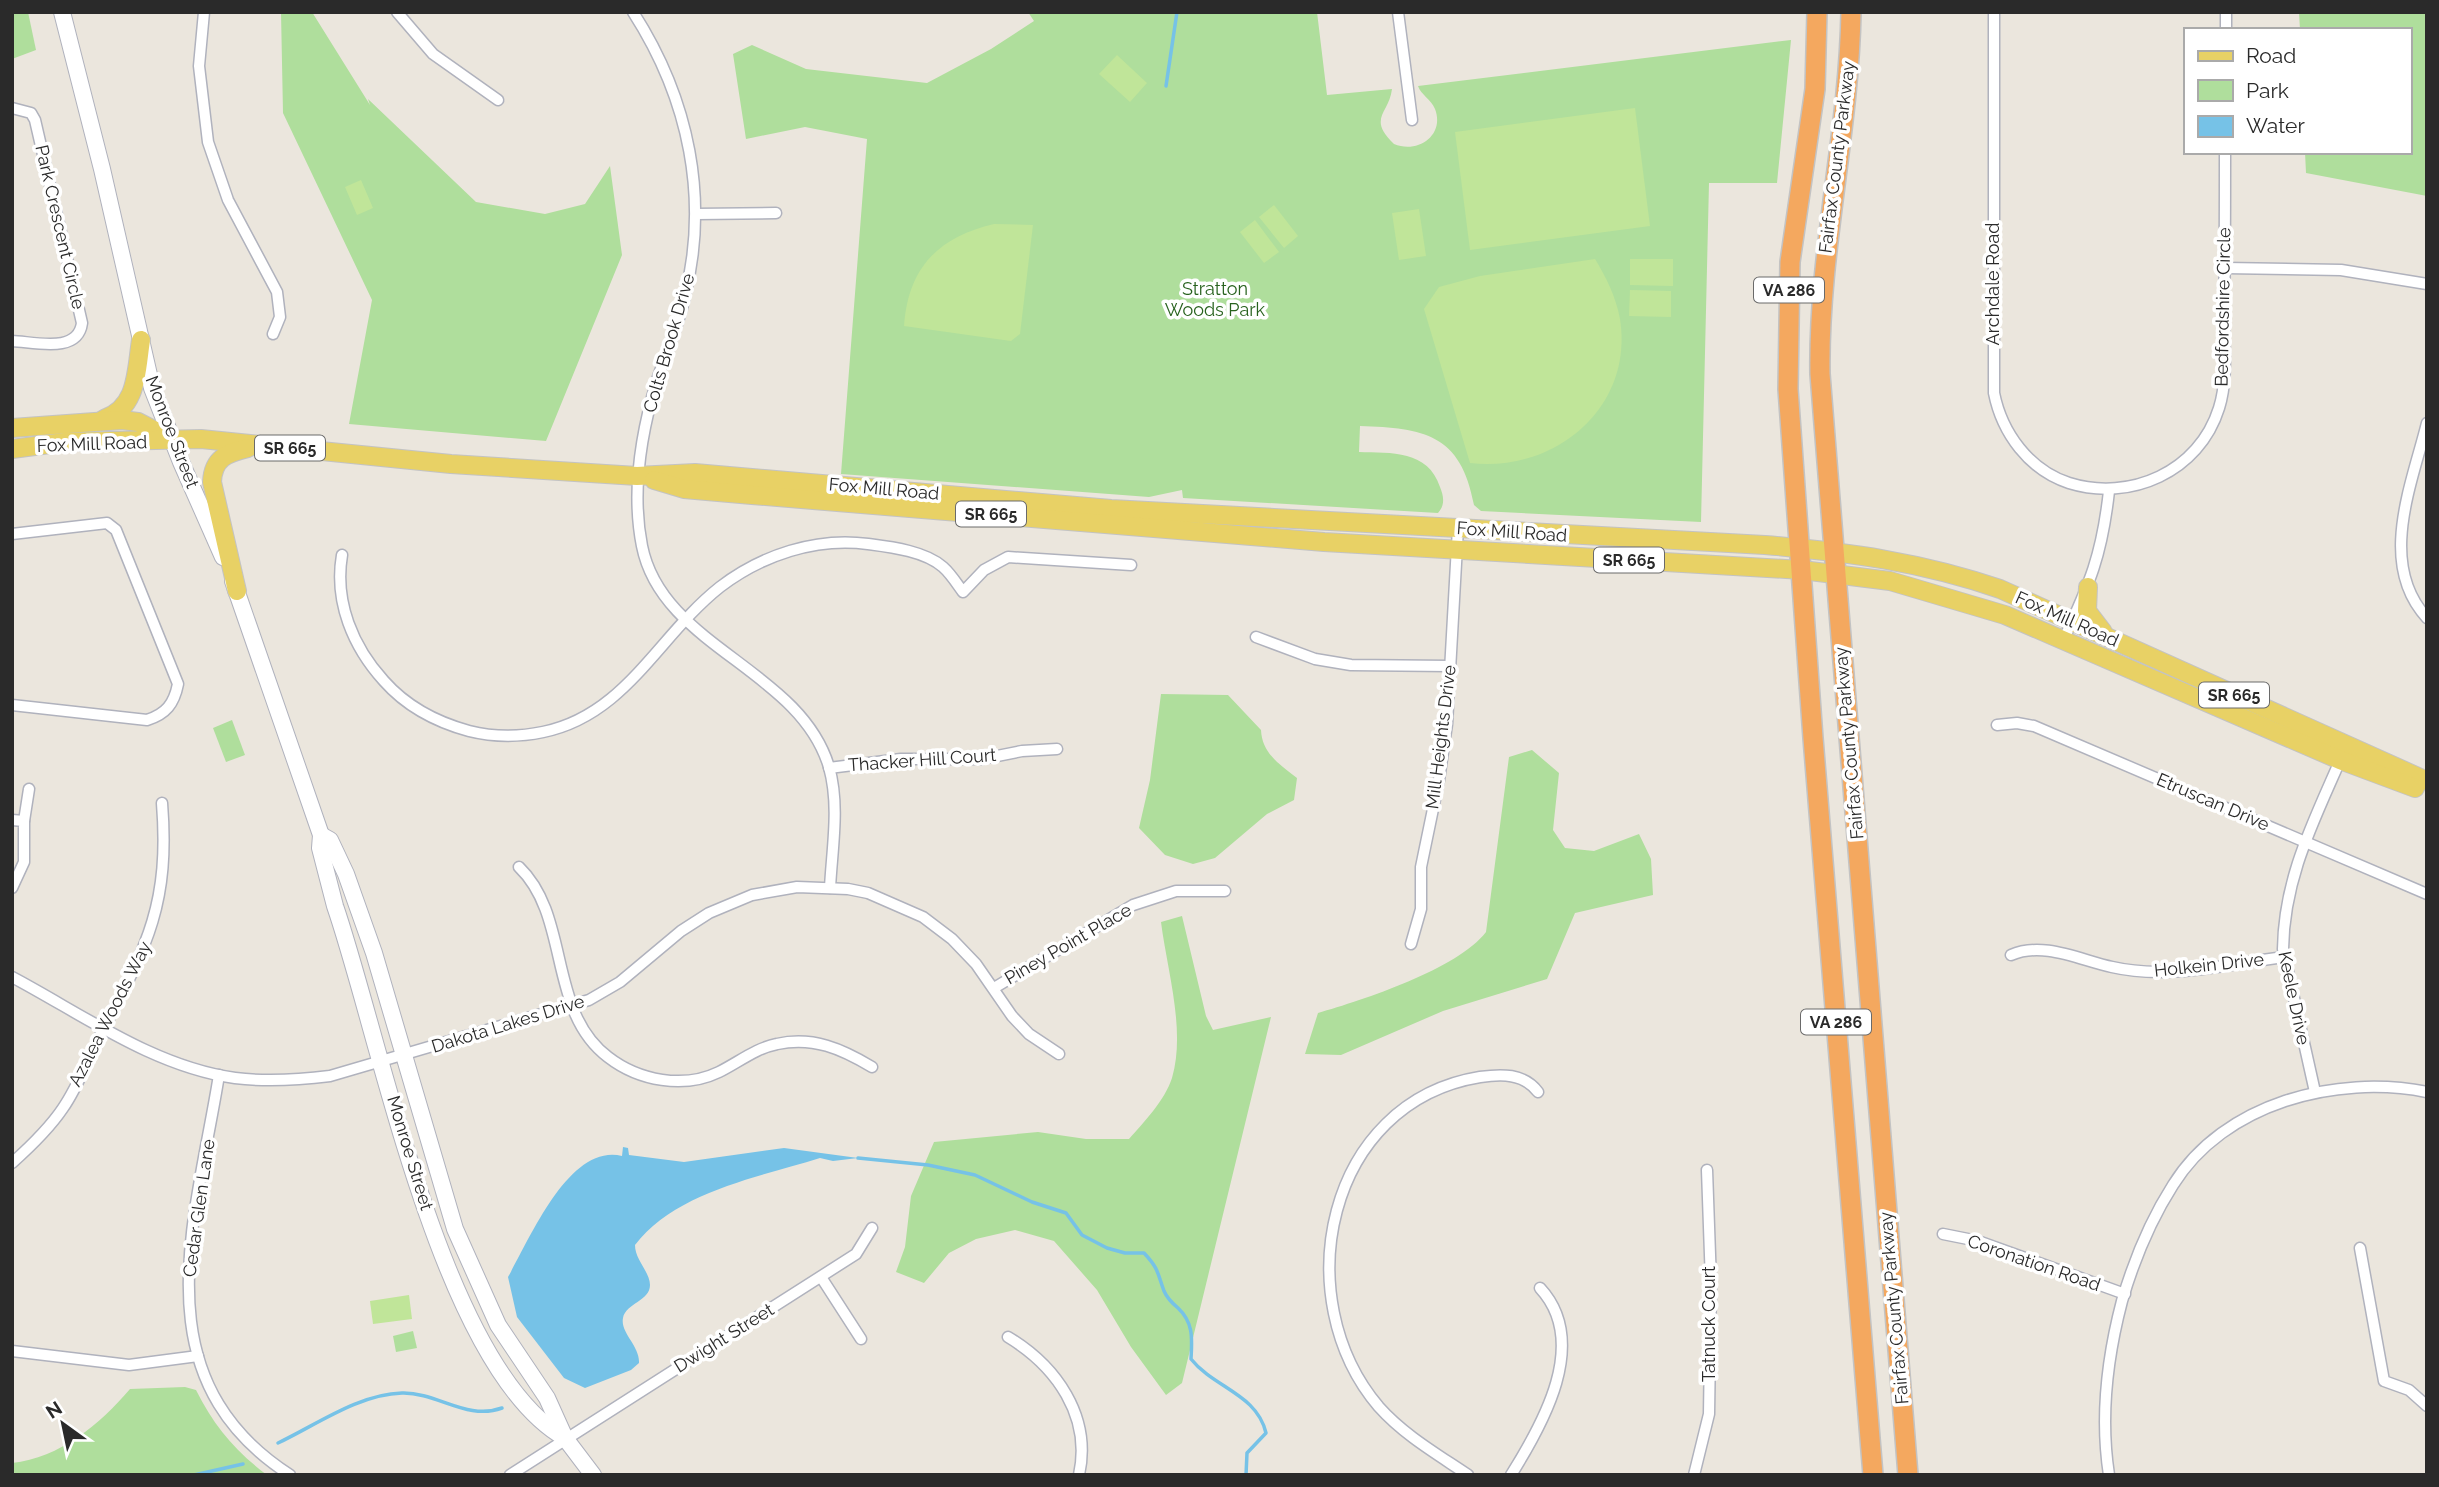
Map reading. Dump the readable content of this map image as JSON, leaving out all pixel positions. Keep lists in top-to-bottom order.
{
  "streets": {
    "highway": ["Fairfax County Parkway", "VA 286"],
    "main road": ["Monroe Street", "Fox Mill Road", "SR 665"],
    "street": [
      "Park Crescent Circle",
      "Archdale Road",
      "Bedfordshire Circle",
      "Colts Brook Drive",
      "Mill Heights Drive",
      "Thacker Hill Court",
      "Etruscan Drive",
      "Piney Point Place",
      "Holkein Drive",
      "Keele Drive",
      "Azalea Woods Way",
      "Dakota Lakes Drive",
      "Cedar Glen Lane",
      "Coronation Road",
      "Tatnuck Court",
      "Dwight Street"
    ]
  },
  "crossings": [
    ["Fairfax County Parkway", "Fox Mill Road"],
    ["Archdale Road", "Bedfordshire Circle"],
    ["Colts Brook Drive", "Fox Mill Road"],
    ["Colts Brook Drive", "Thacker Hill Court"],
    ["Colts Brook Drive", "Dakota Lakes Drive"],
    ["Monroe Street", "Fox Mill Road"],
    ["Monroe Street", "Dakota Lakes Drive"],
    ["Monroe Street", "Dwight Street"],
    ["Fox Mill Road", "Mill Heights Drive"],
    ["Fox Mill Road", "Keele Drive"],
    ["Etruscan Drive", "Keele Drive"],
    ["Piney Point Place", "Dakota Lakes Drive"],
    ["Holkein Drive", "Keele Drive"],
    ["Azalea Woods Way", "Dakota Lakes Drive"],
    ["Dakota Lakes Drive", "Cedar Glen Lane"]
  ],
  "parks": ["Stratton Woods Park"],
  "legend": ["Road", "Park", "Water"],
  "north": "top left"
}
